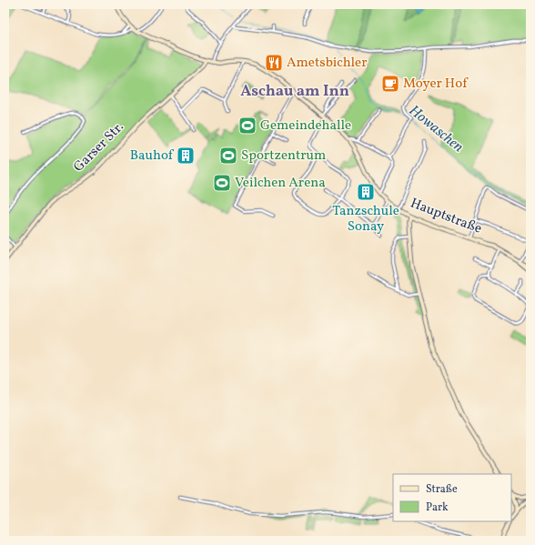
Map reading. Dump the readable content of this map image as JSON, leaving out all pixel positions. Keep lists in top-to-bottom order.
{
  "streets": {
    "main road": ["Garser Str.", "Hauptstraße"]
  },
  "crossings": [
    ["Garser Str.", "Hauptstraße"]
  ],
  "districts": ["Aschau am Inn"],
  "water": ["Howaschen"],
  "places": {
    "restaurant": ["Ametsbichler"],
    "cafe": ["Moyer Hof"],
    "sports": ["Gemeindehalle", "Sportzentrum", "Veilchen Arena"],
    "building": ["Bauhof", "Tanzschule Sonay"]
  },
  "legend": ["Straße", "Park"]
}
